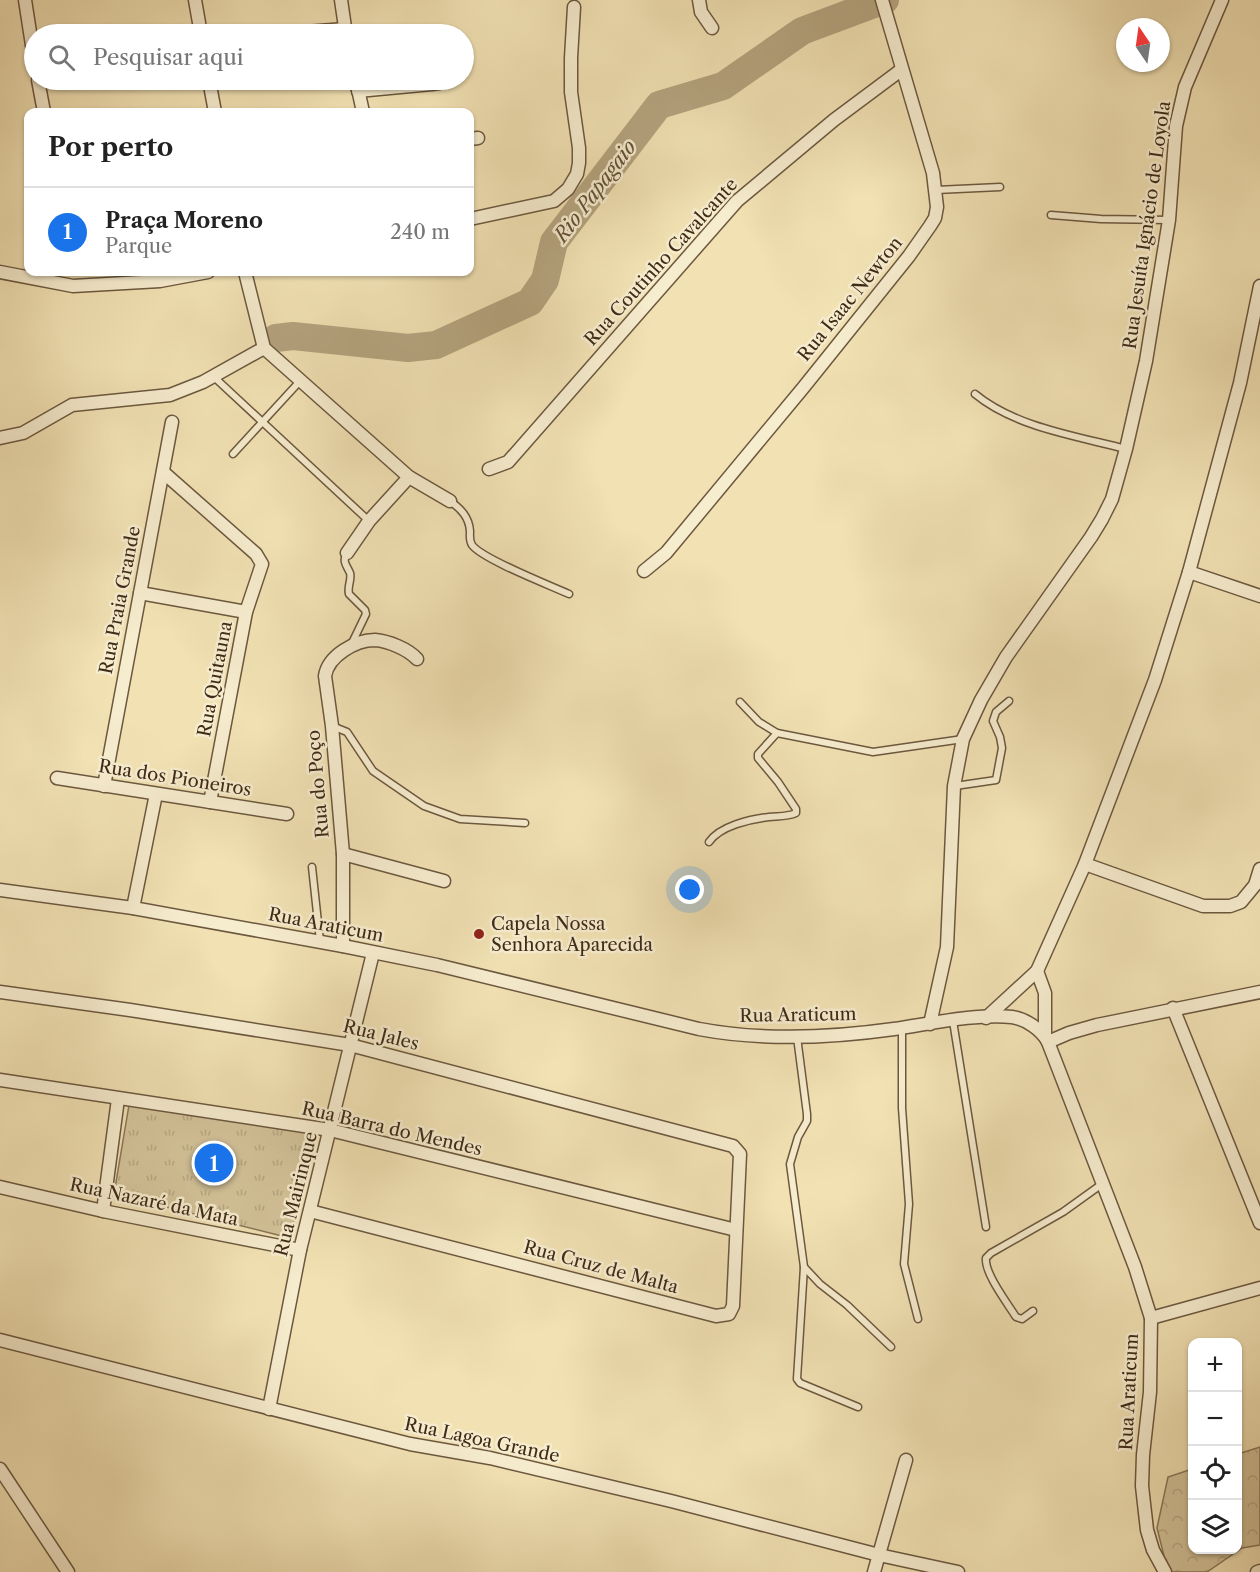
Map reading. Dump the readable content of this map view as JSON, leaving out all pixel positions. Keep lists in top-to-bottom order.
{
  "streets": {
    "street": [
      "Rua Jesuíta Ignácio de Loyola",
      "Rua Coutinho Cavalcante",
      "Rua Isaac Newton",
      "Rua Praia Grande",
      "Rua Quitauna",
      "Rua dos Pioneiros",
      "Rua do Poço",
      "Rua Araticum",
      "Rua Jales",
      "Rua Barra do Mendes",
      "Rua Mairinque",
      "Rua Nazaré da Mata",
      "Rua Cruz de Malta",
      "Rua Lagoa Grande"
    ]
  },
  "crossings": [
    ["Rua Jesuíta Ignácio de Loyola", "Rua Araticum"],
    ["Rua Coutinho Cavalcante", "Rua Isaac Newton"],
    ["Rua Praia Grande", "Rua Quitauna"],
    ["Rua Praia Grande", "Rua dos Pioneiros"],
    ["Rua Quitauna", "Rua dos Pioneiros"],
    ["Rua do Poço", "Rua Araticum"],
    ["Rua Araticum", "Rua Mairinque"],
    ["Rua Jales", "Rua Mairinque"],
    ["Rua Jales", "Rua Cruz de Malta"],
    ["Rua Barra do Mendes", "Rua Mairinque"],
    ["Rua Barra do Mendes", "Rua Cruz de Malta"],
    ["Rua Mairinque", "Rua Nazaré da Mata"],
    ["Rua Mairinque", "Rua Cruz de Malta"],
    ["Rua Mairinque", "Rua Lagoa Grande"]
  ],
  "water": ["Rio Papagaio"],
  "places": ["Capela Nossa Senhora Aparecida"],
  "north": "top",
  "page": {
    "search": "Pesquisar aqui",
    "heading": "Por perto",
    "list": [
      {
        "mark": "1",
        "name": "Praça Moreno",
        "note": "Parque",
        "value": "240 m"
      }
    ],
    "pins": "1",
    "map_buttons": ["+", "−"]
  }
}
